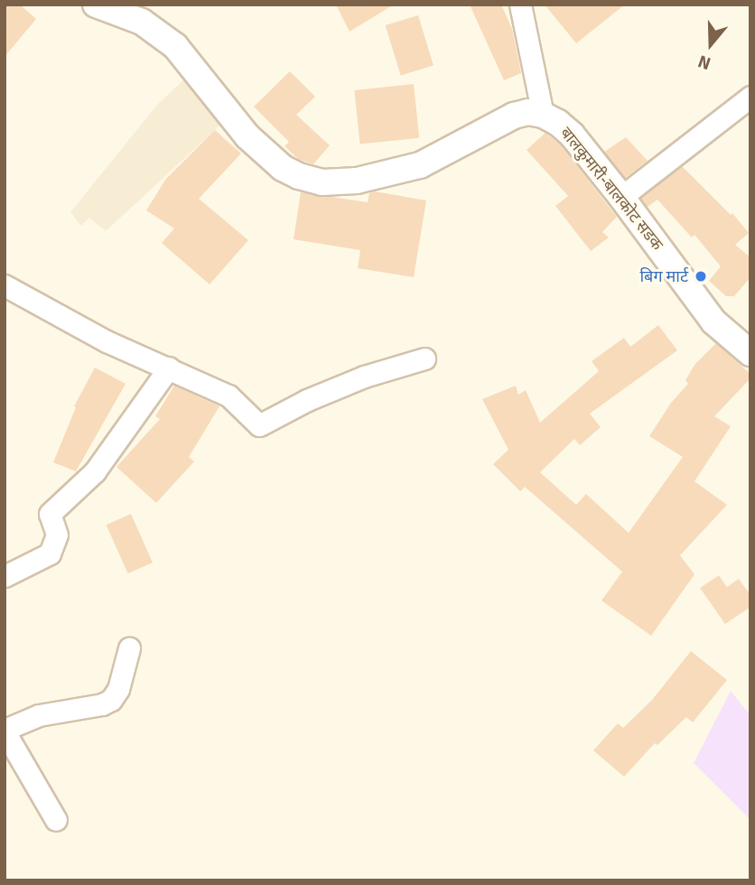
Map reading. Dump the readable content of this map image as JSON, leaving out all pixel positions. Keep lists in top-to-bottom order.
{
  "streets": {
    "street": ["बालकुमारी-बालकोट सडक"]
  },
  "places": ["बिग मार्ट"],
  "north": "bottom"
}
